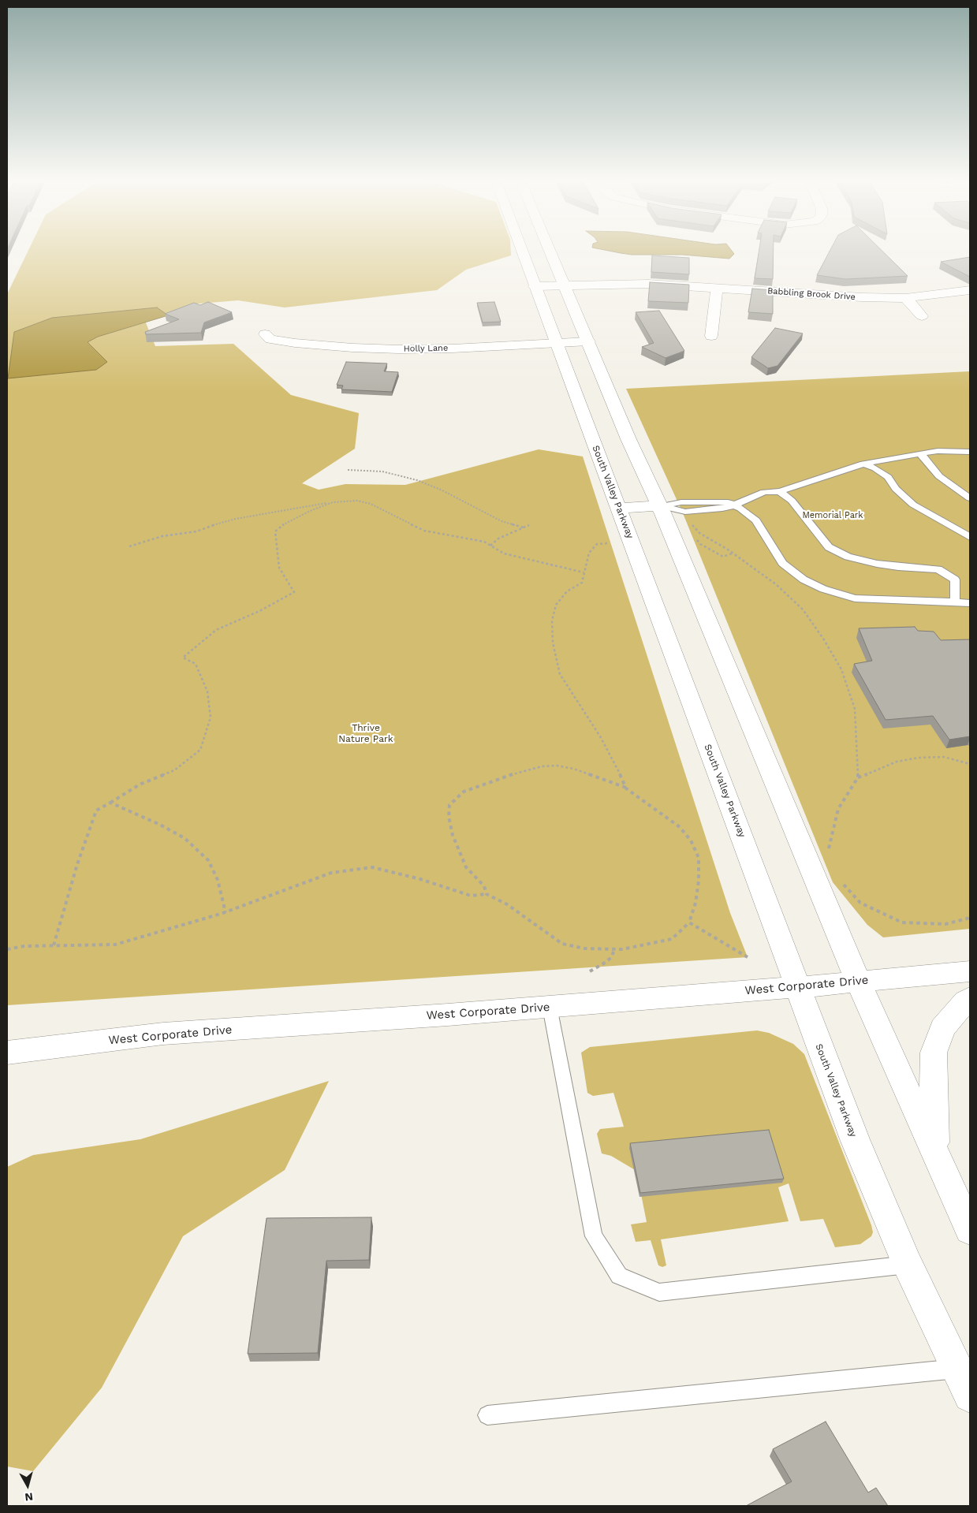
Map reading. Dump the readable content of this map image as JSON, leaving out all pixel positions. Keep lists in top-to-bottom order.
{
  "streets": {
    "main road": [
      "Babbling Brook Drive",
      "Holly Lane",
      "South Valley Parkway",
      "West Corporate Drive"
    ]
  },
  "crossings": [
    ["Babbling Brook Drive", "South Valley Parkway"],
    ["Holly Lane", "South Valley Parkway"],
    ["South Valley Parkway", "West Corporate Drive"]
  ],
  "parks": ["Memorial Park", "Thrive Nature Park"],
  "north": "bottom"
}
